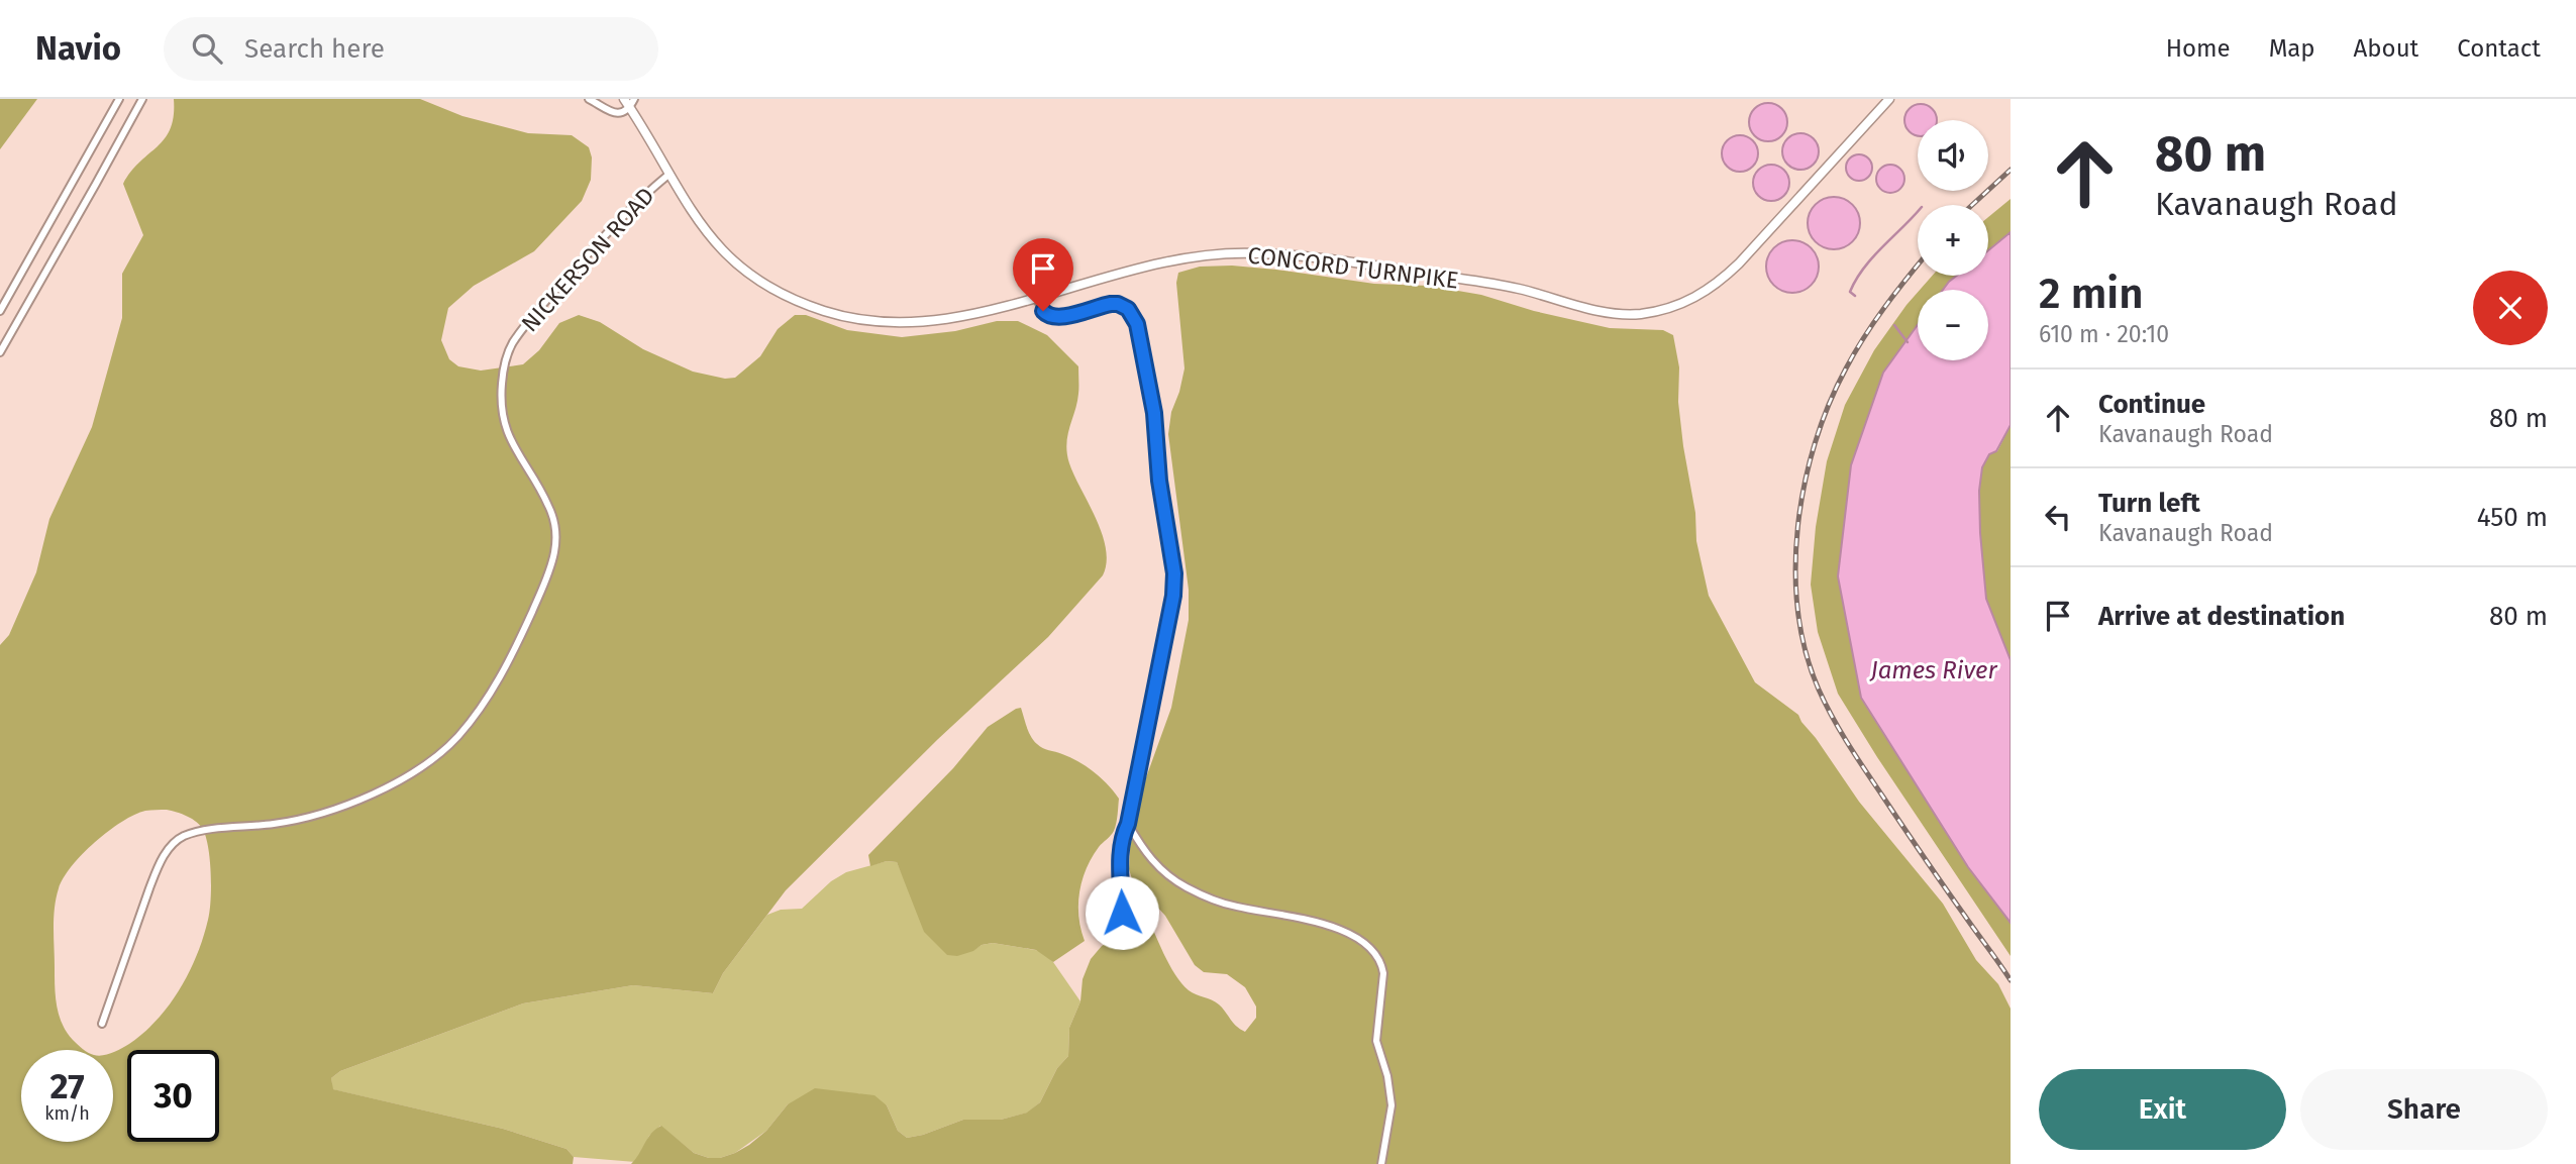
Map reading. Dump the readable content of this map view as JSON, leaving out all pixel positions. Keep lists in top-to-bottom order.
{
  "streets": {
    "street": ["NICKERSON ROAD", "CONCORD TURNPIKE"]
  },
  "crossings": [
    ["NICKERSON ROAD", "CONCORD TURNPIKE"]
  ],
  "water": ["James River"],
  "page": {
    "header": "Navio",
    "search": "Search here",
    "nav": [
      "Home",
      "Map",
      "About",
      "Contact"
    ],
    "turn": ["80 m", "Kavanaugh Road"],
    "map_buttons": ["+", "−"],
    "heading": ["2 min", "610 m · 20:10"],
    "list": [
      {
        "name": "Continue",
        "note": "Kavanaugh Road",
        "value": "80 m"
      },
      {
        "name": "Turn left",
        "note": "Kavanaugh Road",
        "value": "450 m"
      },
      {
        "name": "Arrive at destination",
        "value": "80 m"
      }
    ],
    "speed": "27 km/h",
    "limit": "30",
    "buttons": ["Exit", "Share"]
  }
}
